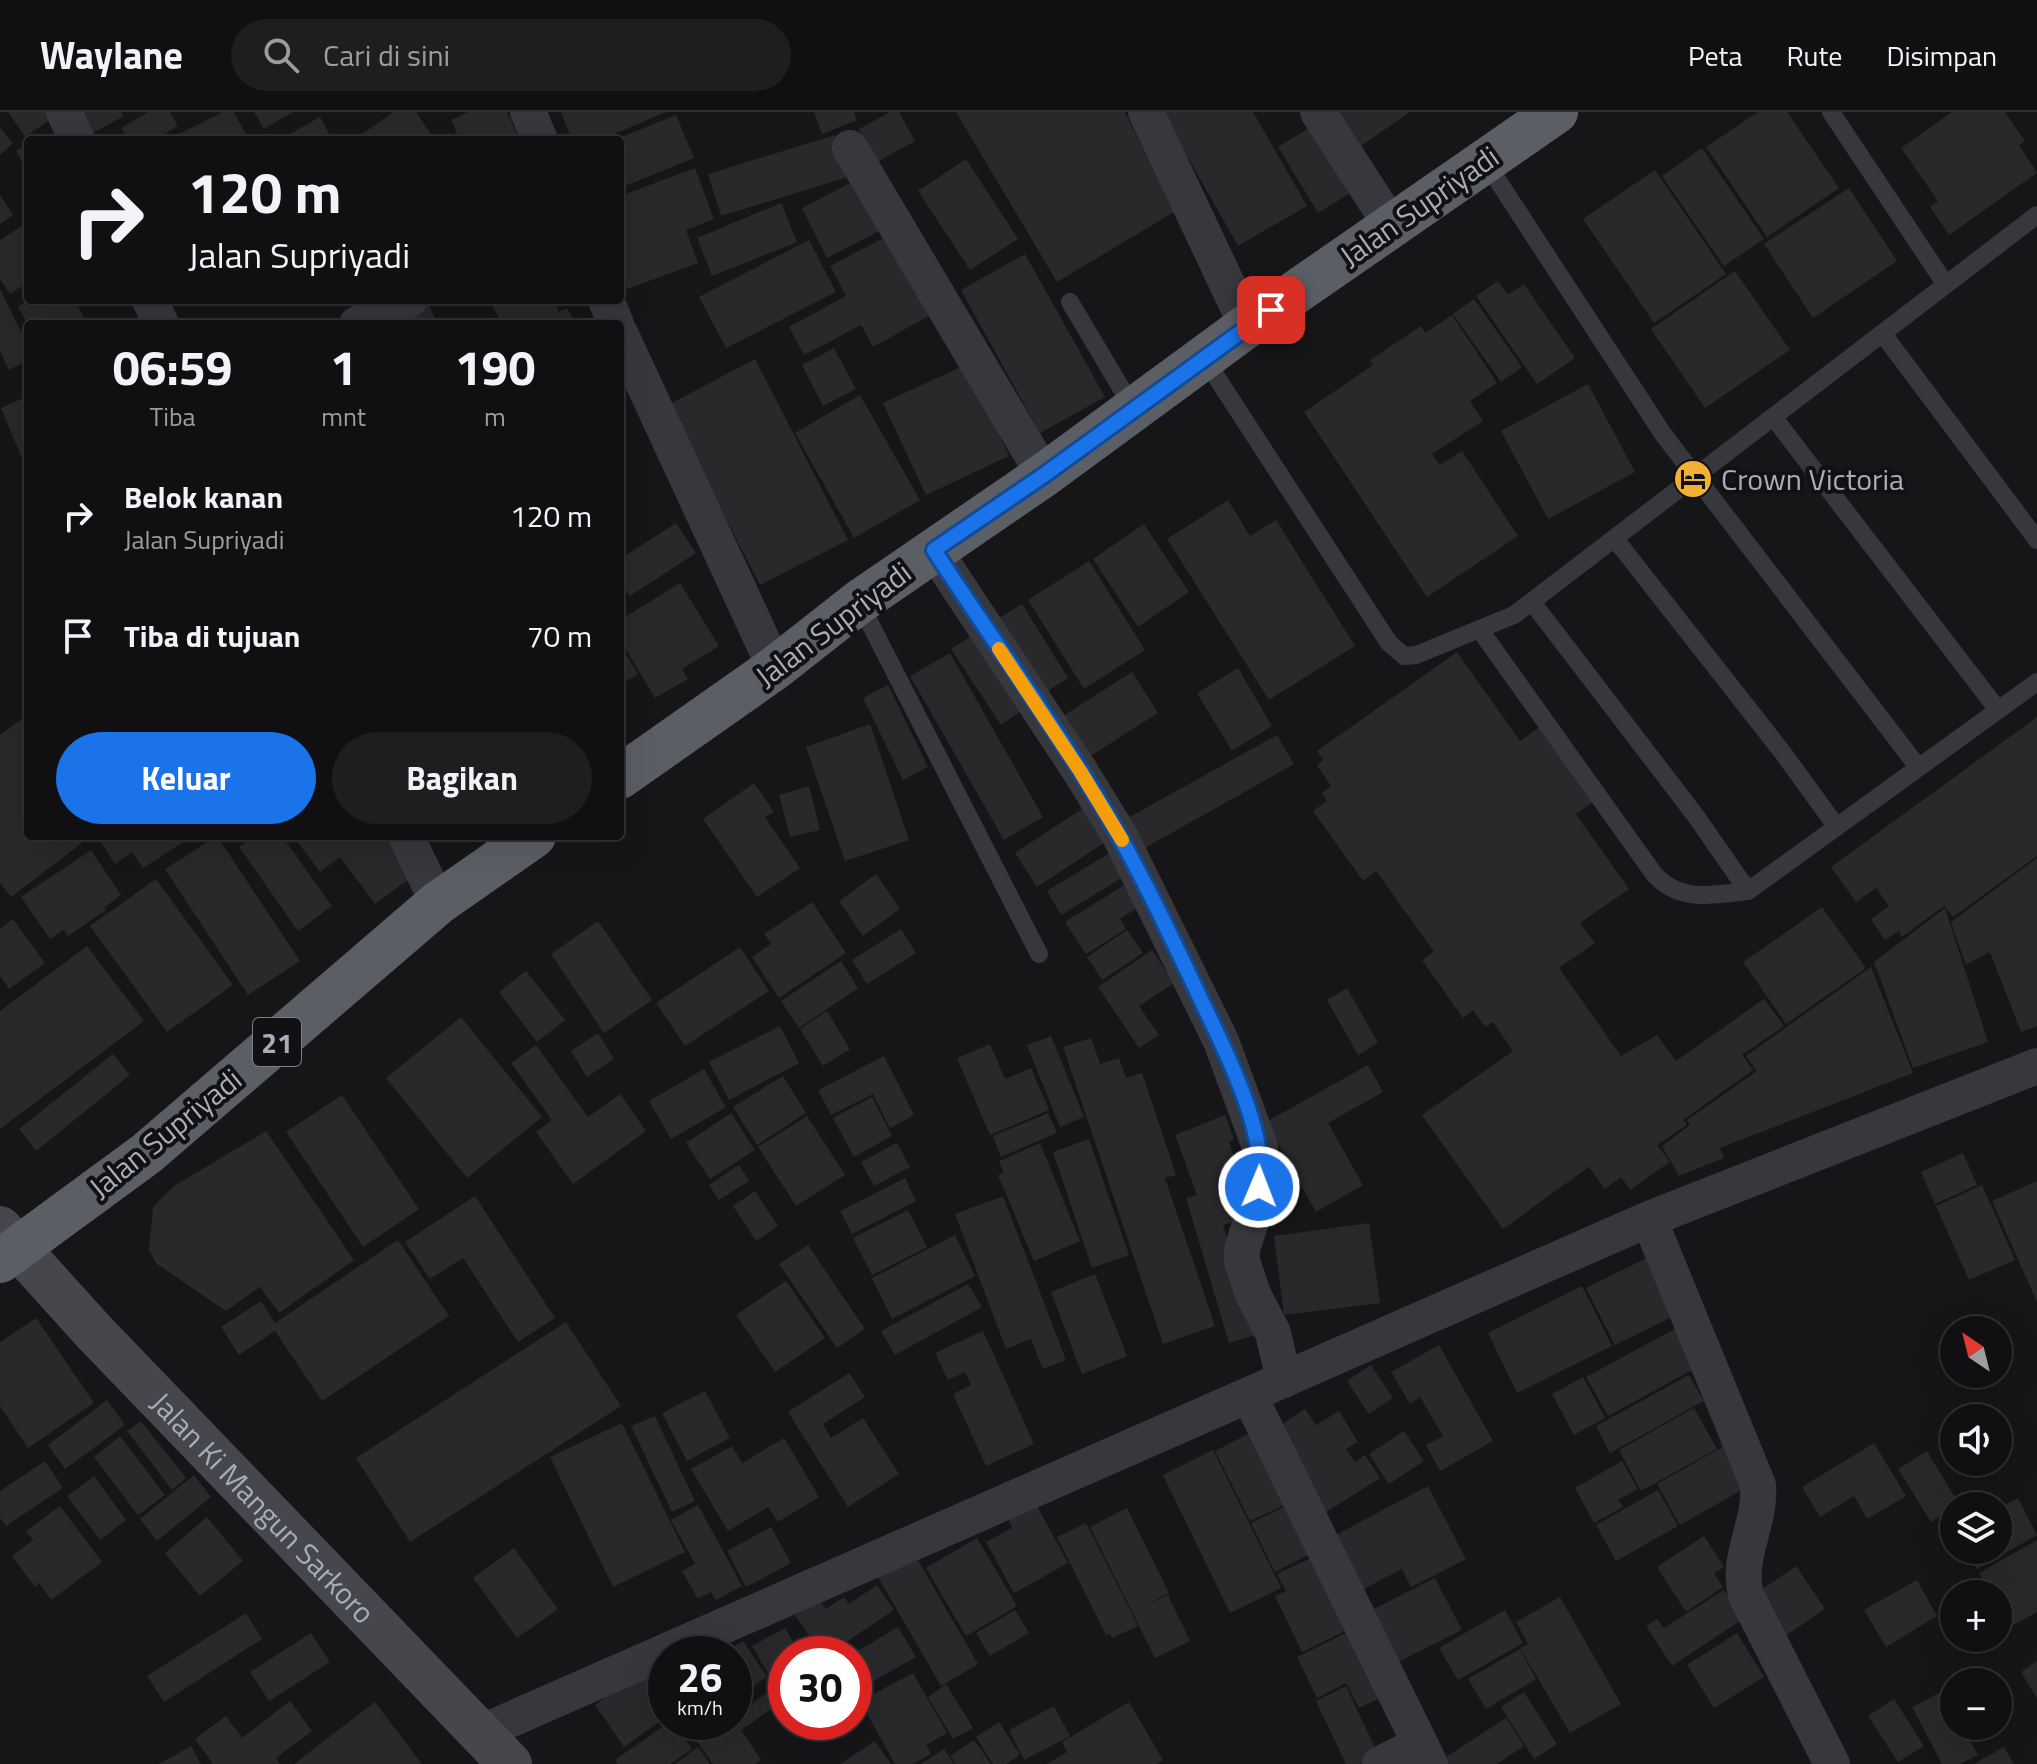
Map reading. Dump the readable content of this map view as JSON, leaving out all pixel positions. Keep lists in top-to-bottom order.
{
  "streets": {
    "highway": ["Jalan Supriyadi", "21"],
    "main road": ["Jalan Ki Mangun Sarkoro"]
  },
  "crossings": [
    ["Jalan Supriyadi", "Jalan Ki Mangun Sarkoro"]
  ],
  "places": {
    "hotel": ["Crown Victoria"]
  },
  "north": "top left",
  "page": {
    "header": "Waylane",
    "search": "Cari di sini",
    "nav": ["Peta", "Rute", "Disimpan"],
    "turn": ["120 m", "Jalan Supriyadi"],
    "eta": [
      "06:59",
      "Tiba",
      "1",
      "mnt",
      "190",
      "m"
    ],
    "list": [
      {
        "name": "Belok kanan",
        "note": "Jalan Supriyadi",
        "value": "120 m"
      },
      {
        "name": "Tiba di tujuan",
        "value": "70 m"
      }
    ],
    "buttons": ["Keluar", "Bagikan"],
    "map_buttons": ["+", "−"],
    "speed": "26 km/h",
    "limit": "30"
  }
}
